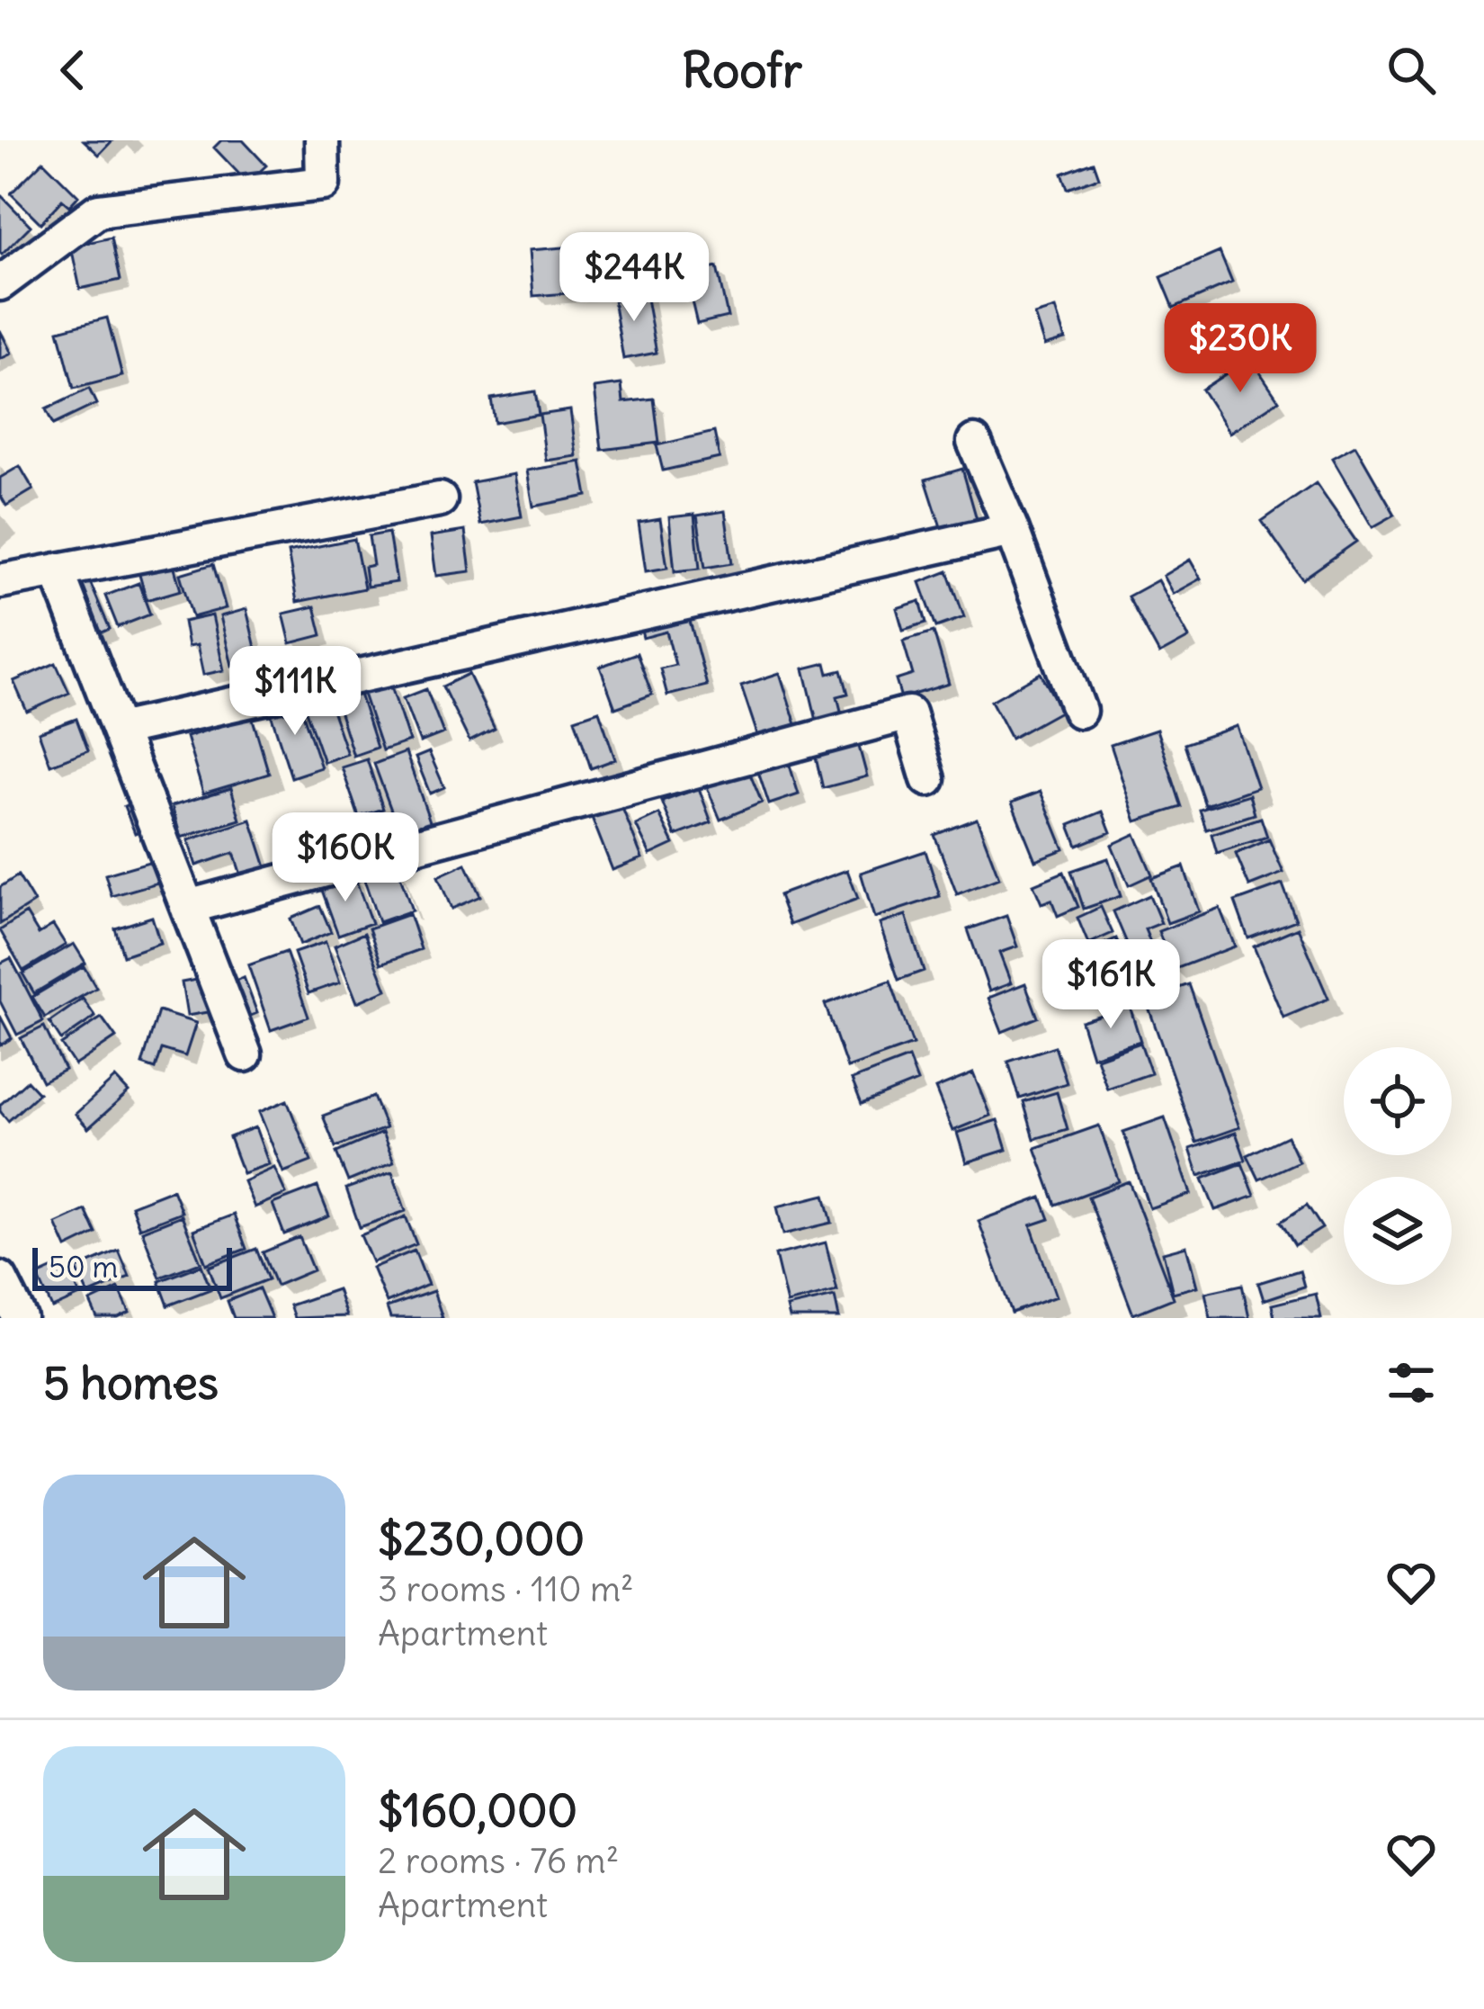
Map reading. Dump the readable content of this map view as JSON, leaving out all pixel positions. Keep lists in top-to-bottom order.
{
  "scale_bar": "50 m",
  "page": {
    "header": "Roofr",
    "price": [
      "$244K",
      "$230K",
      "$111K",
      "$160K",
      "$161K"
    ],
    "scale": "50 m",
    "heading": "5 homes",
    "list": [
      {
        "name": "$230,000",
        "note": "3 rooms · 110 m² · Apartment"
      },
      {
        "name": "$160,000",
        "note": "2 rooms · 76 m² · Apartment"
      }
    ]
  }
}
